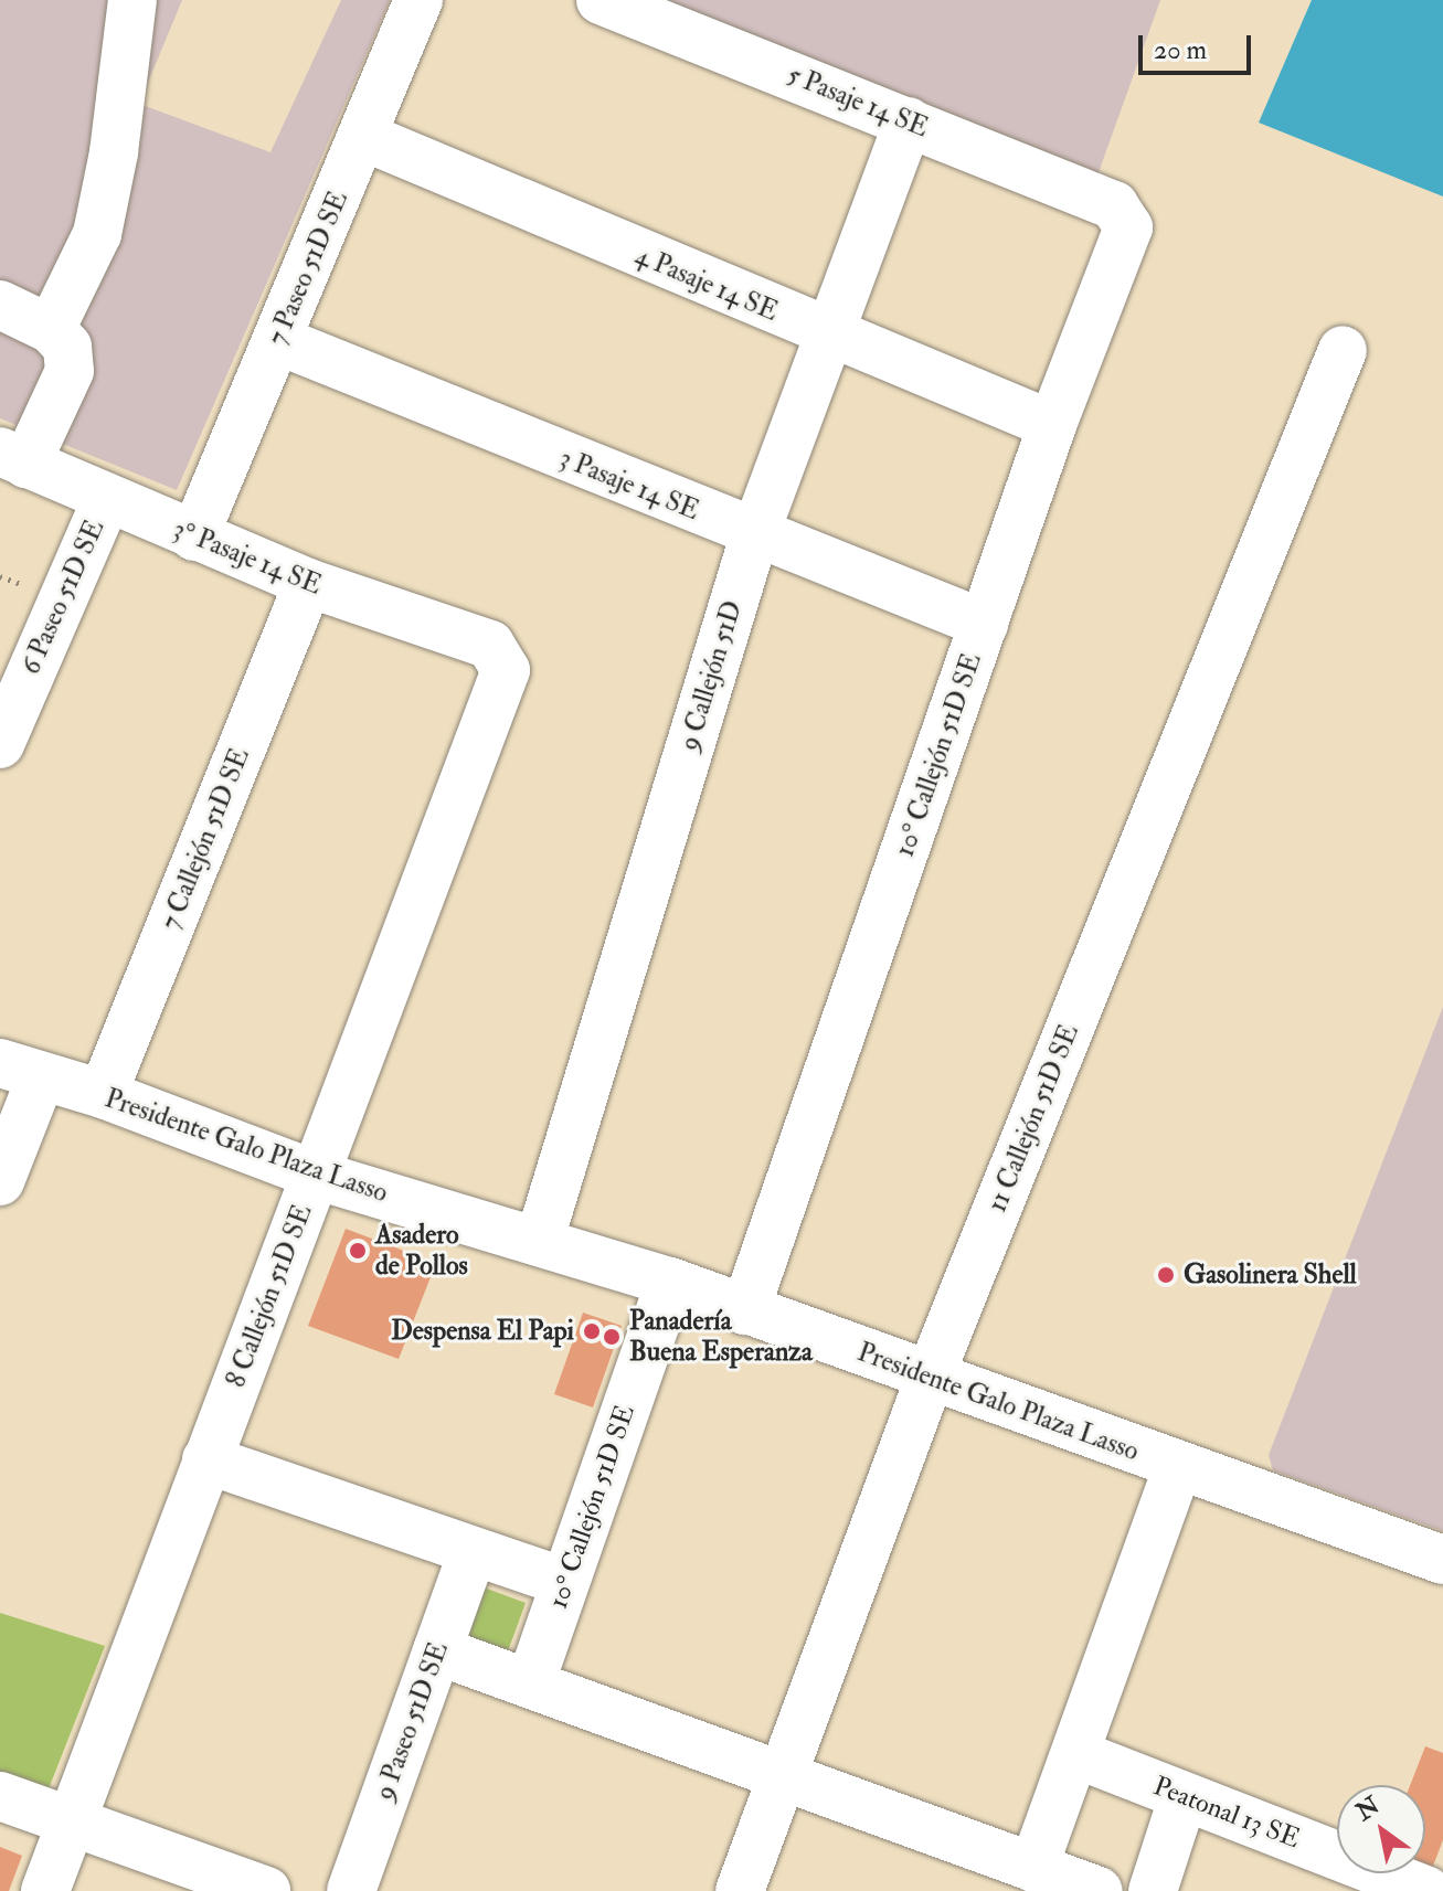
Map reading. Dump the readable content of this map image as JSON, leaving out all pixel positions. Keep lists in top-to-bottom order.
{
  "streets": {
    "street": [
      "5 Pasaje 14 SE",
      "7 Paseo 51D SE",
      "4 Pasaje 14 SE",
      "3 Pasaje 14 SE",
      "3° Pasaje 14 SE",
      "6 Paseo 51D SE",
      "9 Callejón 51D",
      "10° Callejón 51D SE",
      "7 Callejón 51D SE",
      "11 Callejón 51D SE",
      "Presidente Galo Plaza Lasso",
      "8 Callejón 51D SE",
      "9 Paseo 51D SE",
      "Peatonal 13 SE"
    ]
  },
  "crossings": [
    ["5 Pasaje 14 SE", "9 Callejón 51D"],
    ["5 Pasaje 14 SE", "10° Callejón 51D SE"],
    ["7 Paseo 51D SE", "4 Pasaje 14 SE"],
    ["7 Paseo 51D SE", "3 Pasaje 14 SE"],
    ["7 Paseo 51D SE", "3° Pasaje 14 SE"],
    ["4 Pasaje 14 SE", "9 Callejón 51D"],
    ["4 Pasaje 14 SE", "10° Callejón 51D SE"],
    ["3 Pasaje 14 SE", "9 Callejón 51D"],
    ["3 Pasaje 14 SE", "10° Callejón 51D SE"],
    ["3° Pasaje 14 SE", "6 Paseo 51D SE"],
    ["3° Pasaje 14 SE", "7 Callejón 51D SE"],
    ["3° Pasaje 14 SE", "8 Callejón 51D SE"],
    ["9 Callejón 51D", "Presidente Galo Plaza Lasso"],
    ["10° Callejón 51D SE", "Presidente Galo Plaza Lasso"],
    ["7 Callejón 51D SE", "Presidente Galo Plaza Lasso"],
    ["11 Callejón 51D SE", "Presidente Galo Plaza Lasso"],
    ["Presidente Galo Plaza Lasso", "8 Callejón 51D SE"]
  ],
  "places": [
    "Asadero de Pollos",
    "Gasolinera Shell",
    "Despensa El Papi",
    "Panadería Buena Esperanza"
  ],
  "scale_bar": "20 m",
  "north": "top left"
}
